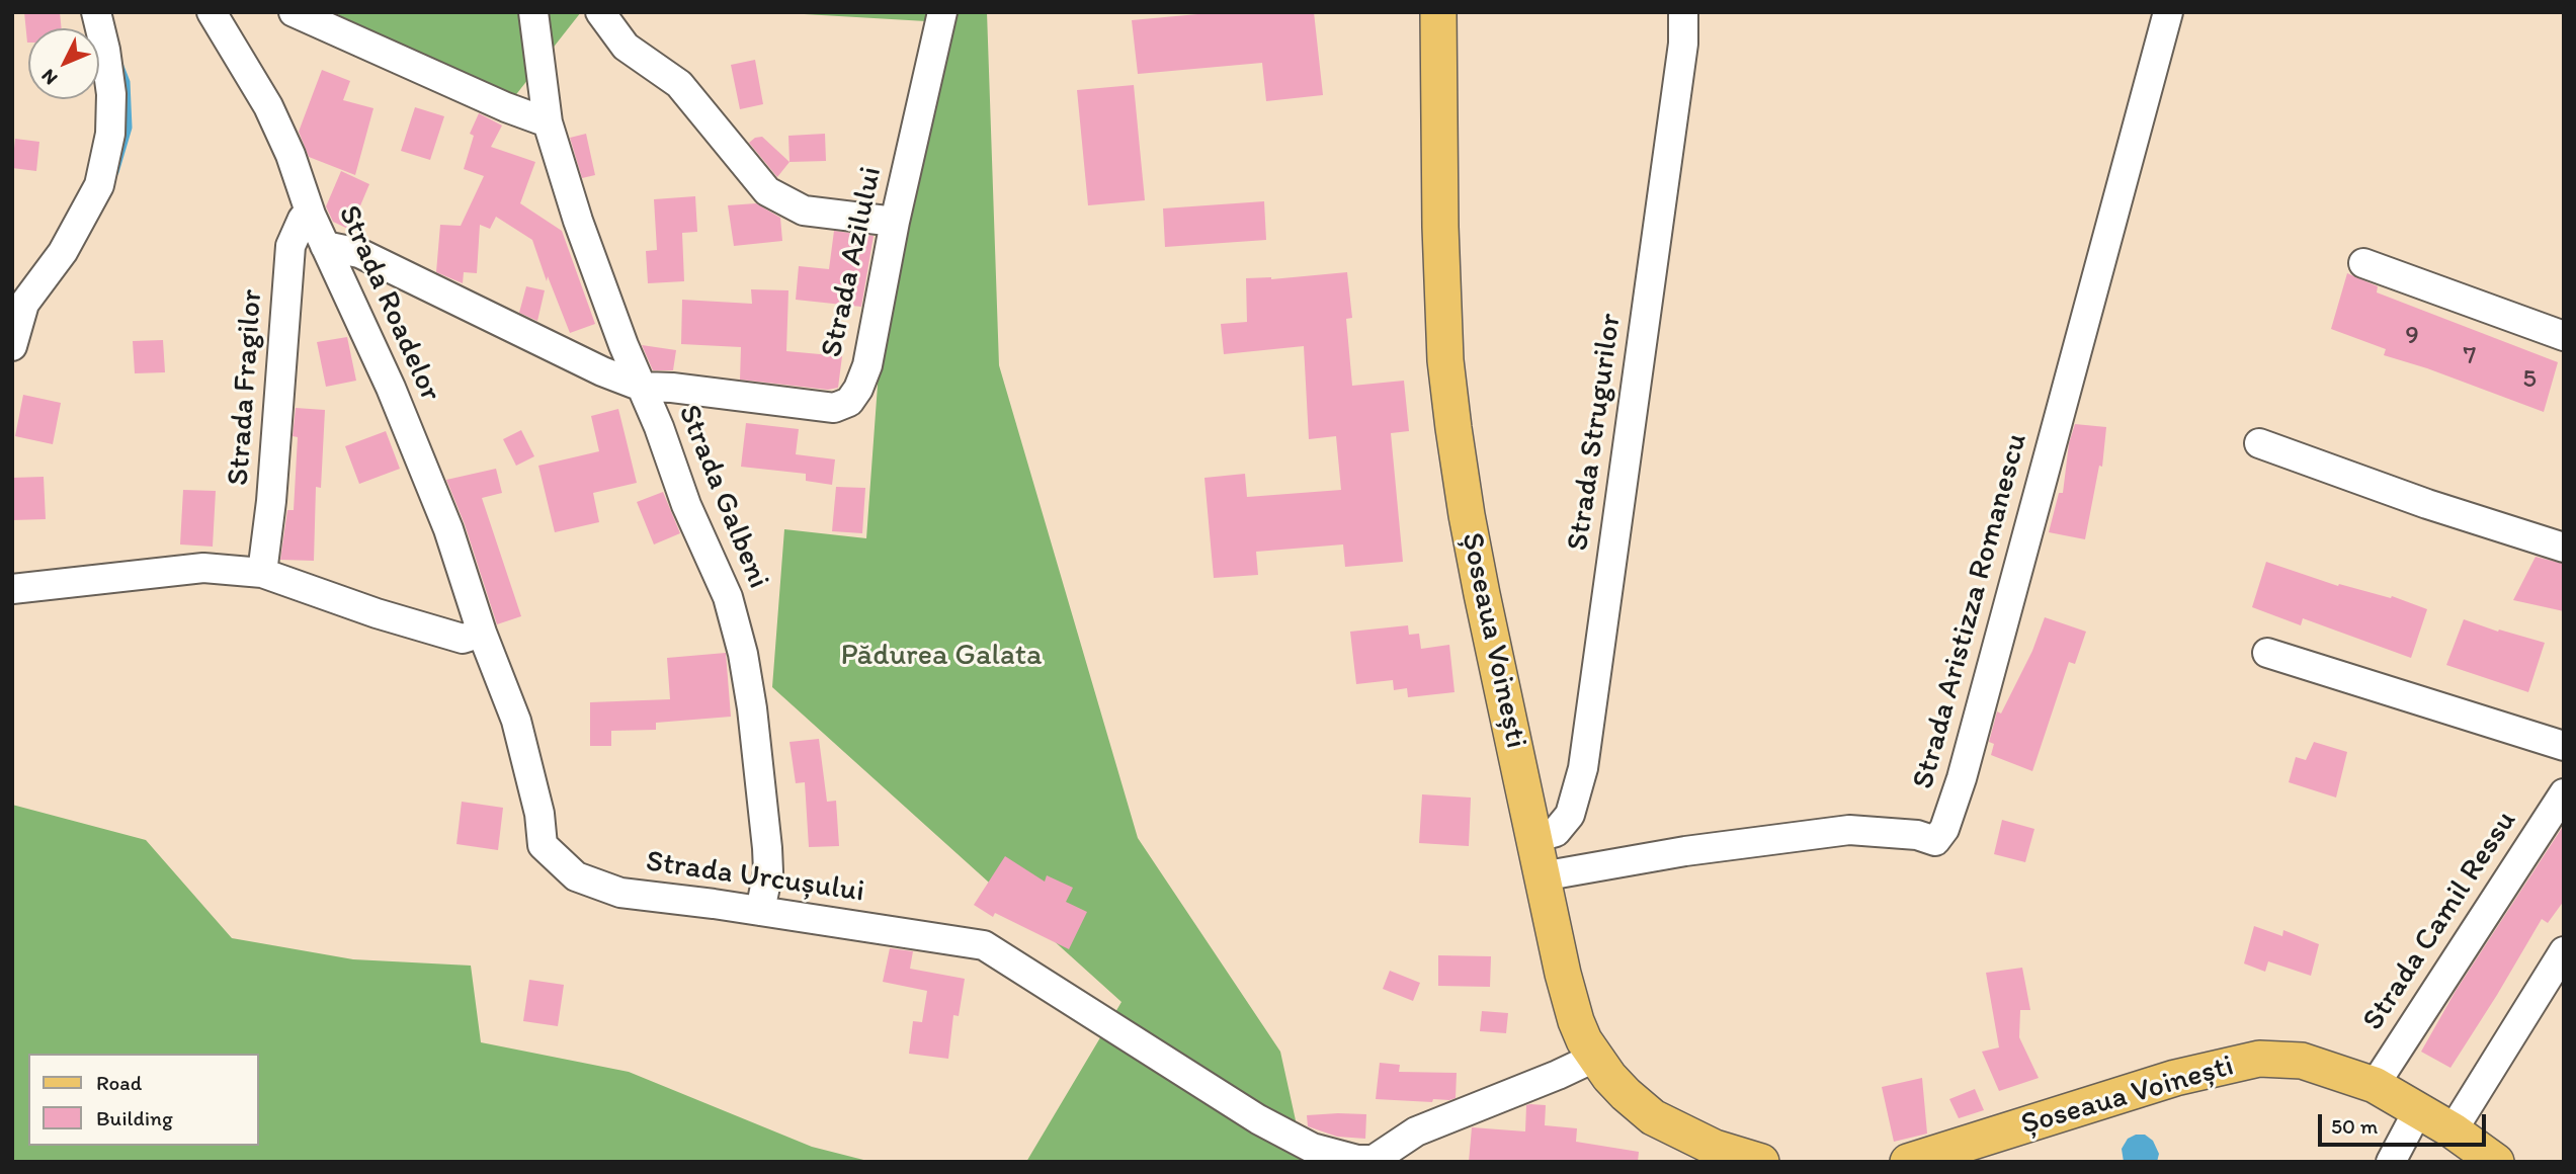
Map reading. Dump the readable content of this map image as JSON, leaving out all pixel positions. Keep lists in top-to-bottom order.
{
  "streets": {
    "main road": ["Șoseaua Voinești"],
    "street": [
      "Strada Azilului",
      "Strada Roadelor",
      "Strada Fragilor",
      "Strada Strugurilor",
      "Strada Galbeni",
      "Strada Aristizza Romanescu",
      "Strada Urcușului",
      "Strada Camil Ressu"
    ]
  },
  "crossings": [
    ["Strada Azilului", "Strada Galbeni"],
    ["Strada Roadelor", "Strada Fragilor"],
    ["Strada Roadelor", "Strada Urcușului"],
    ["Strada Strugurilor", "Șoseaua Voinești"],
    ["Strada Galbeni", "Strada Urcușului"],
    ["Strada Aristizza Romanescu", "Șoseaua Voinești"],
    ["Șoseaua Voinești", "Strada Urcușului"],
    ["Șoseaua Voinești", "Strada Camil Ressu"]
  ],
  "parks": ["Pădurea Galata"],
  "house_numbers": ["9", "7", "5"],
  "legend": ["Road", "Building"],
  "scale_bar": "50 m",
  "north": "bottom left"
}
